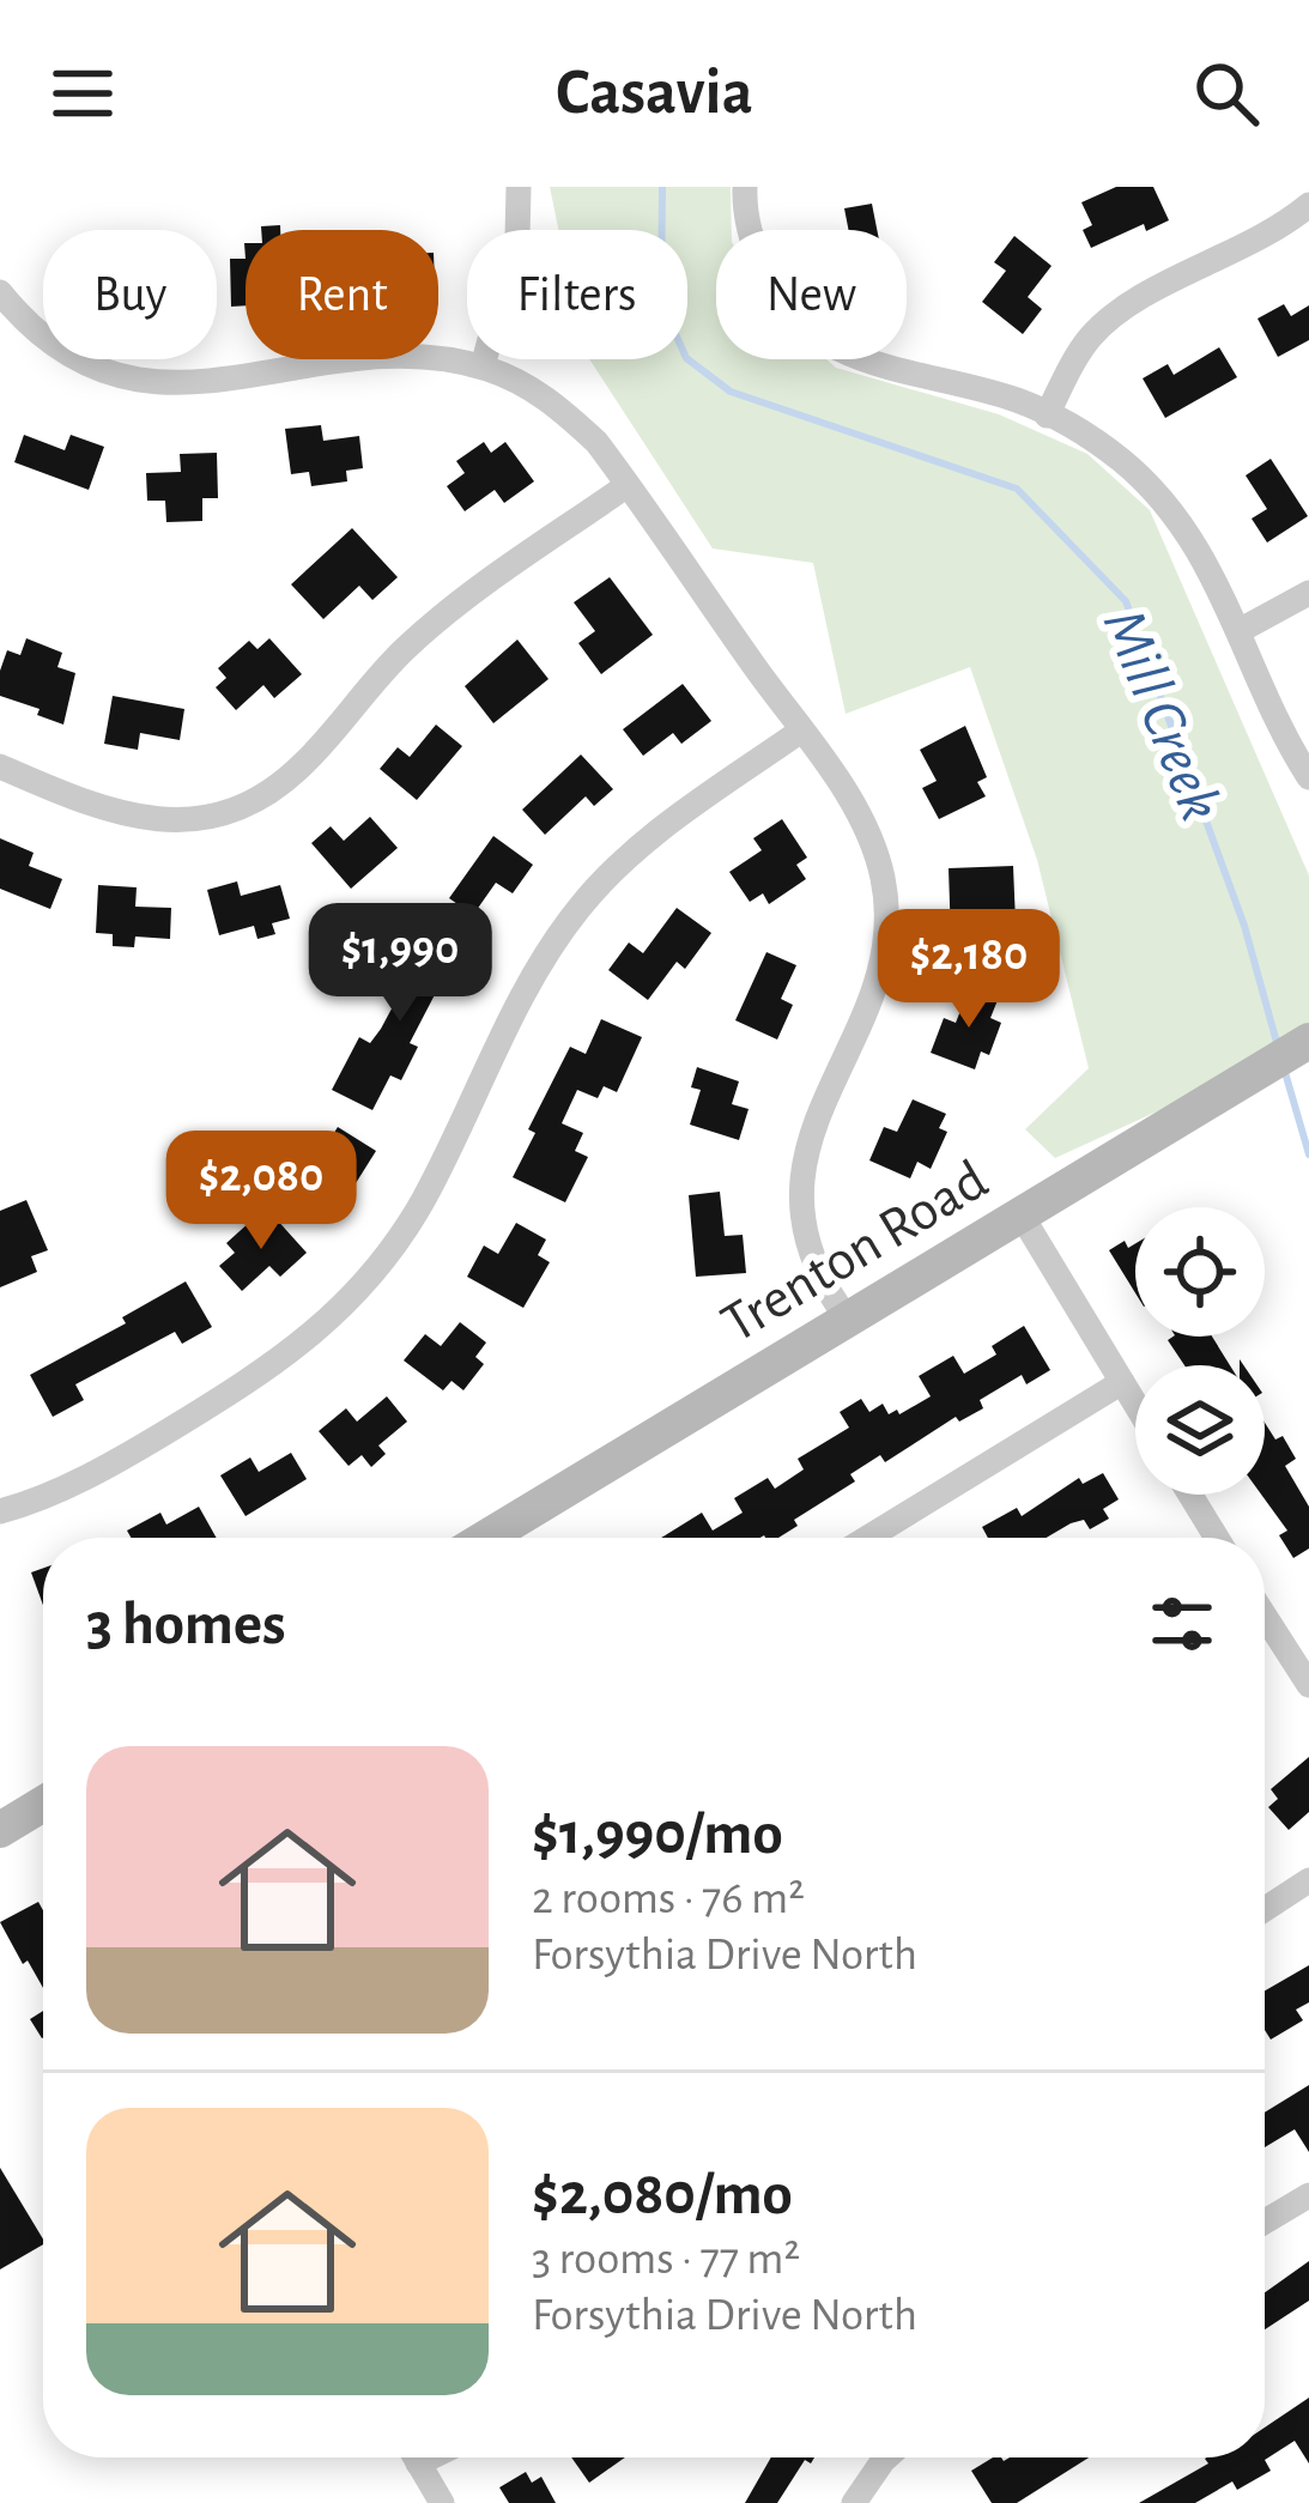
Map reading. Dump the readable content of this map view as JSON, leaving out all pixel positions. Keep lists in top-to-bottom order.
{
  "streets": {
    "main road": ["Trenton Road"]
  },
  "water": ["Mill Creek"],
  "page": {
    "header": "Casavia",
    "chip": [
      "Buy",
      "Rent",
      "Filters",
      "New"
    ],
    "price": ["$1,990", "$2,180", "$2,080"],
    "heading": "3 homes",
    "list": [
      {
        "name": "$1,990/mo",
        "note": "2 rooms · 76 m² · Forsythia Drive North"
      },
      {
        "name": "$2,080/mo",
        "note": "3 rooms · 77 m² · Forsythia Drive North"
      }
    ]
  }
}
